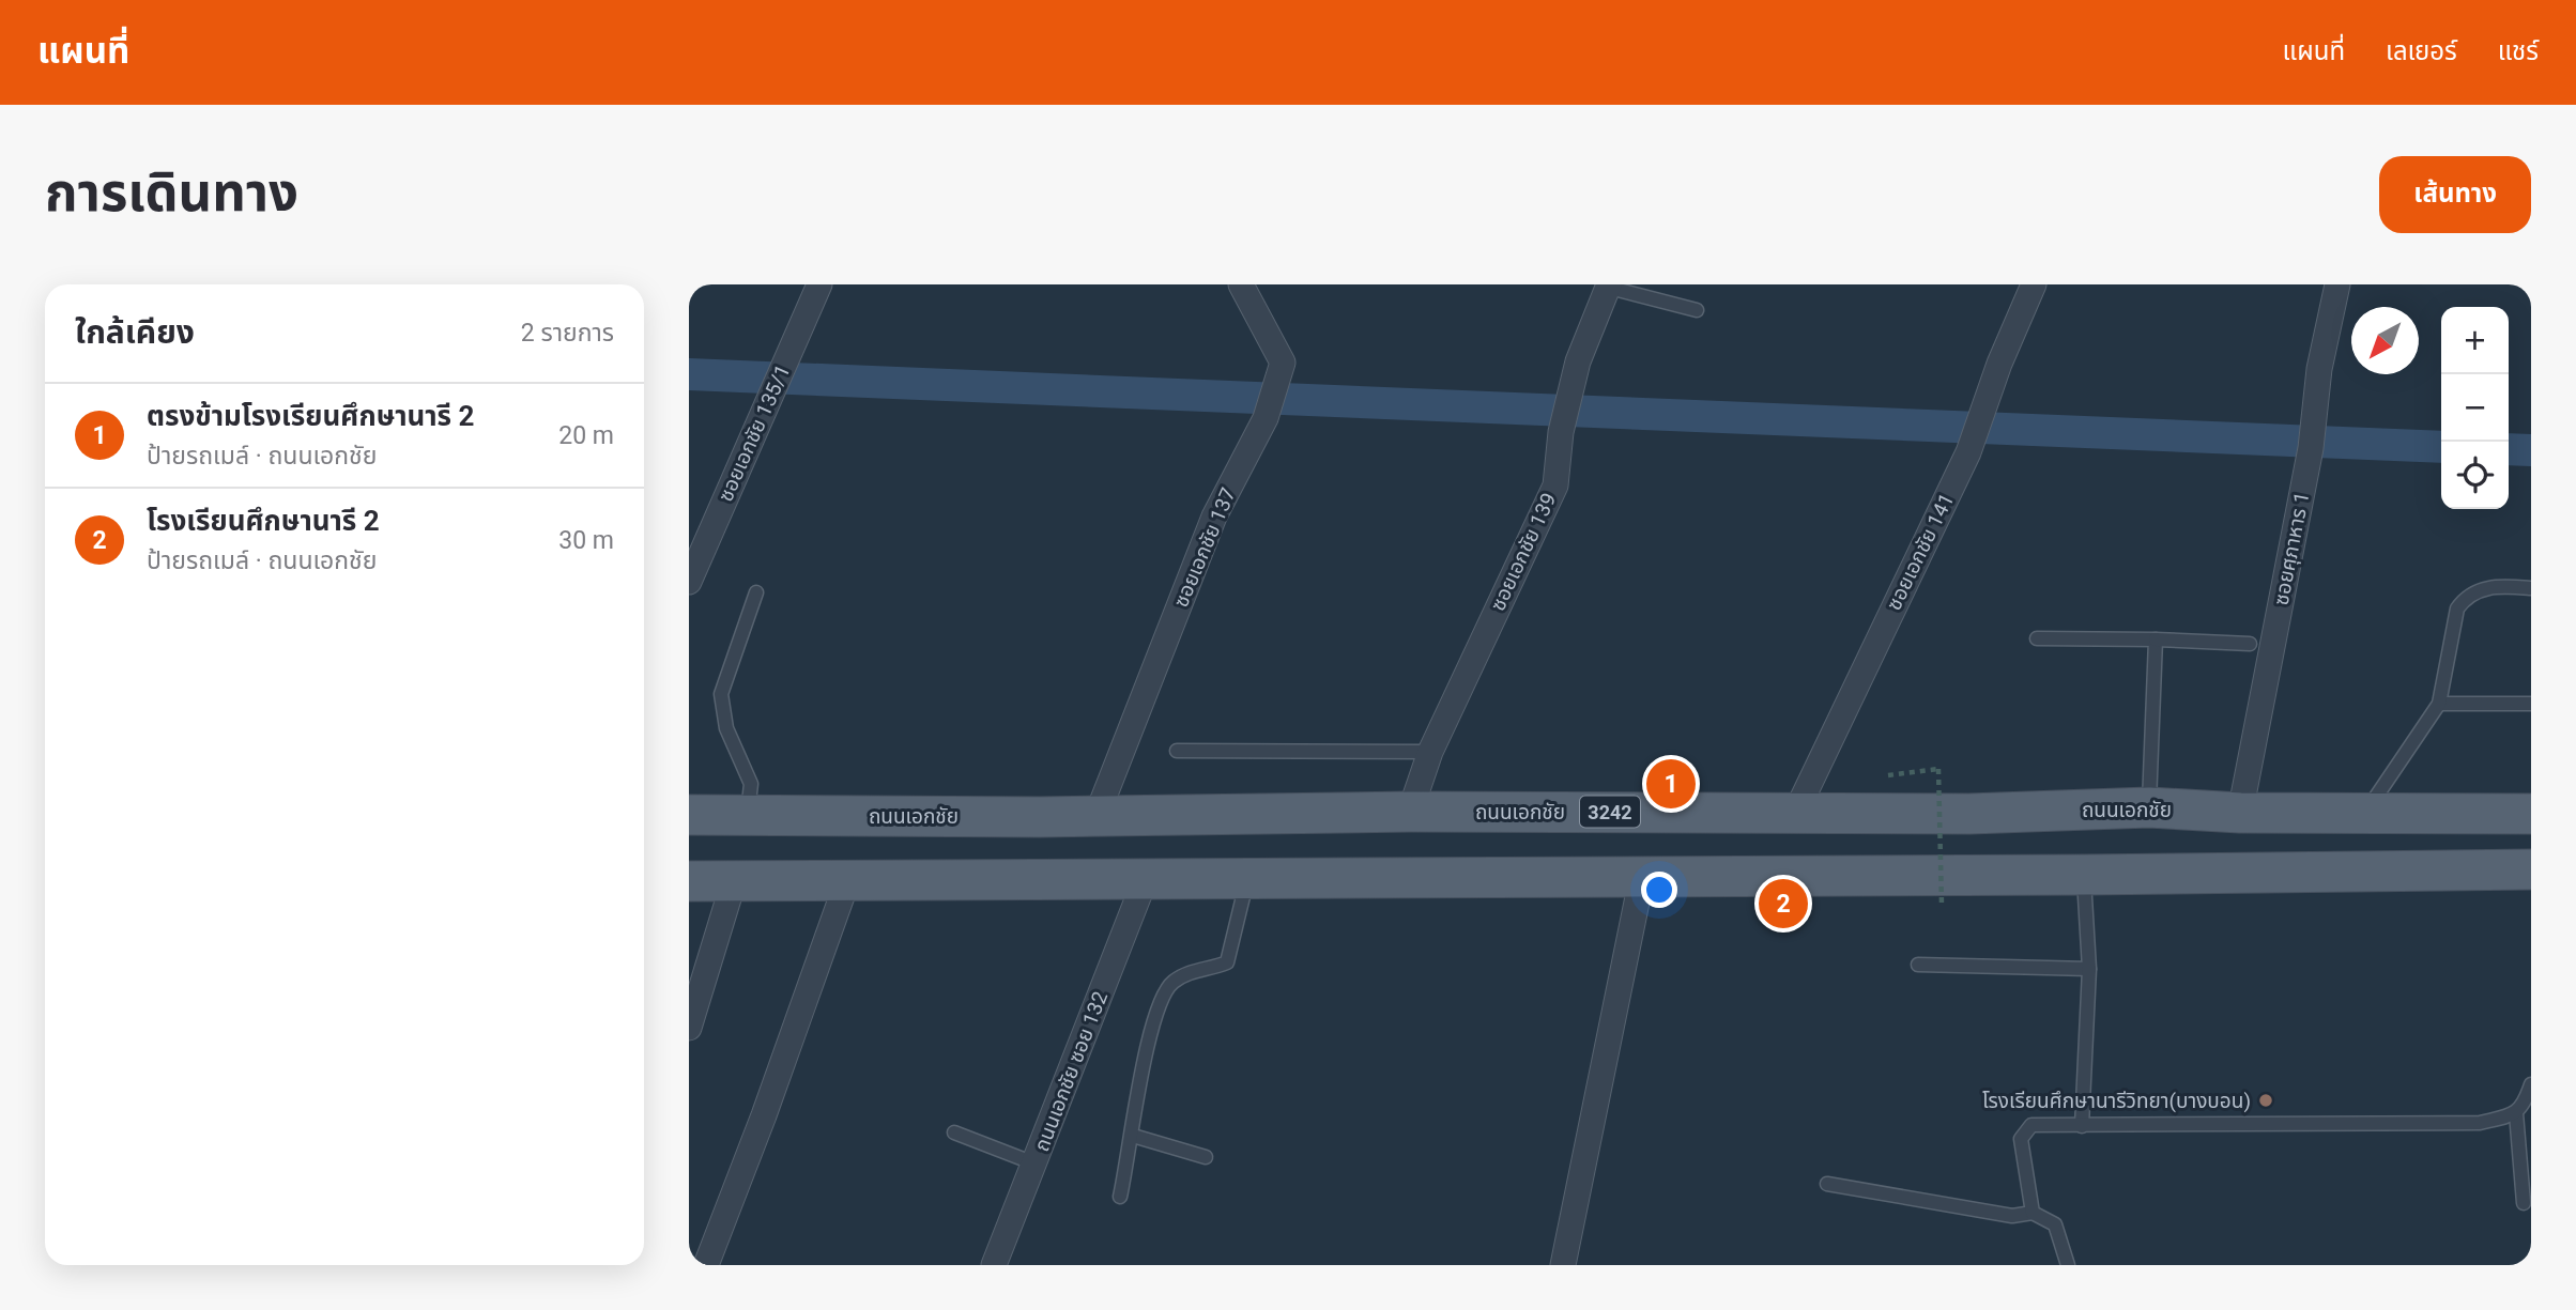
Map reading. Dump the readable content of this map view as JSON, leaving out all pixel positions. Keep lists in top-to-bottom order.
{
  "streets": {
    "main road": ["ถนนเอกชัย", "3242"],
    "street": [
      "ซอยเอกชัย 135/1",
      "ซอยเอกชัย 137",
      "ซอยศุภาหาร 1",
      "ซอยเอกชัย 139",
      "ซอยเอกชัย 141",
      "ถนนเอกชัย ซอย 132"
    ]
  },
  "crossings": [
    ["ซอยเอกชัย 137", "ถนนเอกชัย"],
    ["ซอยศุภาหาร 1", "ถนนเอกชัย"],
    ["ซอยเอกชัย 139", "ถนนเอกชัย"],
    ["ซอยเอกชัย 141", "ถนนเอกชัย"]
  ],
  "places": ["โรงเรียนศึกษานารีวิทยา(บางบอน)"],
  "north": "bottom left",
  "page": {
    "header": "แผนที่",
    "nav": ["แผนที่", "เลเยอร์", "แชร์"],
    "title": "การเดินทาง",
    "buttons": "เส้นทาง",
    "heading": ["ใกล้เคียง", "2 รายการ"],
    "map_buttons": ["+", "−"],
    "list": [
      {
        "mark": "1",
        "name": "ตรงข้ามโรงเรียนศึกษานารี 2",
        "note": "ป้ายรถเมล์ · ถนนเอกชัย",
        "value": "20 m"
      },
      {
        "mark": "2",
        "name": "โรงเรียนศึกษานารี 2",
        "note": "ป้ายรถเมล์ · ถนนเอกชัย",
        "value": "30 m"
      }
    ],
    "pins": ["1", "2"]
  }
}
